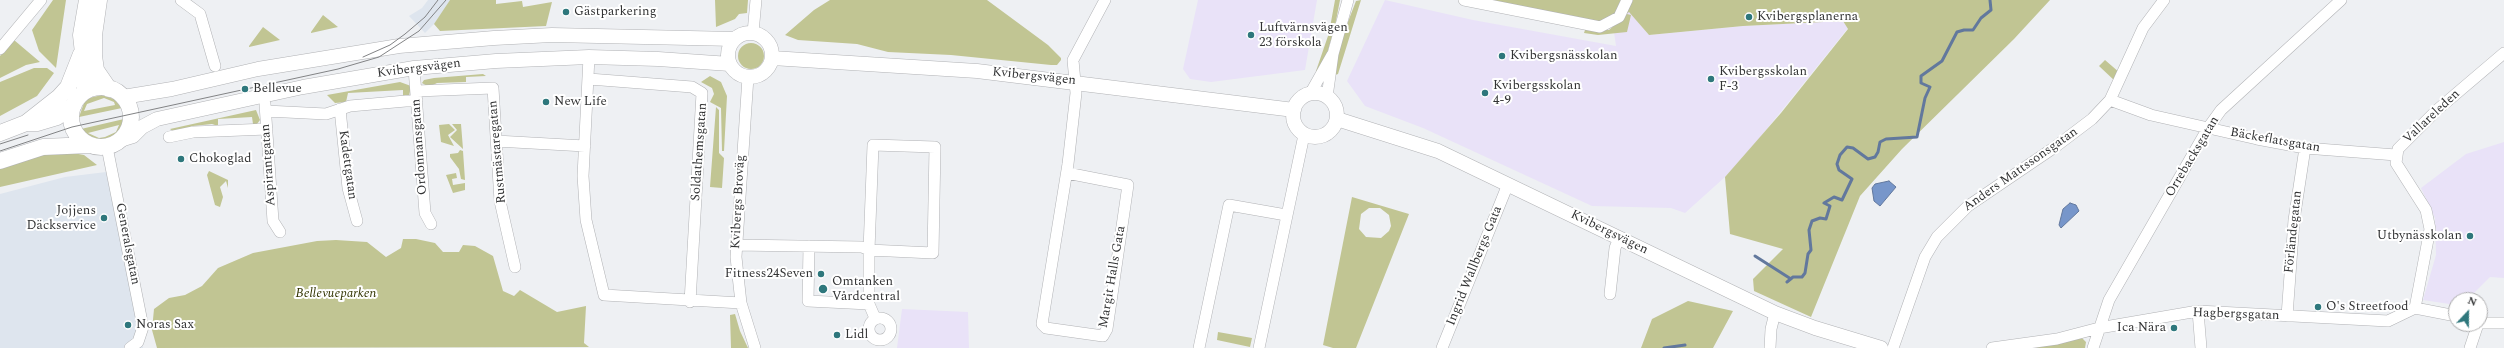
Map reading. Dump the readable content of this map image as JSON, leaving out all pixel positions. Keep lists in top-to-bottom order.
{
  "streets": {
    "street": [
      "Kvibergsvägen",
      "Vallareleden",
      "Bäckeflatsgatan",
      "Ordonnansgatan",
      "Rustmästaregatan",
      "Soldathemsgatan",
      "Orrebacksgatan",
      "Aspirantgatan",
      "Kadettgatan",
      "Anders Mattssonsgatan",
      "Kvibergs Broväg",
      "Förländegatan",
      "Generalsgatan",
      "Ingrid Wallbergs Gata",
      "Margit Halls Gata",
      "Hagbergsgatan"
    ]
  },
  "crossings": [
    ["Kvibergsvägen", "Ordonnansgatan"],
    ["Kvibergsvägen", "Aspirantgatan"],
    ["Kvibergsvägen", "Kvibergs Broväg"],
    ["Kvibergsvägen", "Generalsgatan"],
    ["Kvibergsvägen", "Ingrid Wallbergs Gata"],
    ["Kvibergsvägen", "Margit Halls Gata"],
    ["Vallareleden", "Bäckeflatsgatan"],
    ["Vallareleden", "Hagbergsgatan"],
    ["Bäckeflatsgatan", "Orrebacksgatan"],
    ["Bäckeflatsgatan", "Anders Mattssonsgatan"],
    ["Bäckeflatsgatan", "Förländegatan"],
    ["Ordonnansgatan", "Rustmästaregatan"],
    ["Rustmästaregatan", "Aspirantgatan"],
    ["Rustmästaregatan", "Kadettgatan"],
    ["Orrebacksgatan", "Hagbergsgatan"],
    ["Förländegatan", "Hagbergsgatan"]
  ],
  "parks": ["Bellevueparken"],
  "places": [
    "Gästparkering",
    "Kvibergsplanerna",
    "Luftvärnsvägen 23 förskola",
    "Kvibergsnässkolan",
    "Kvibergsskolan F-3",
    "Bellevue",
    "Kvibergsskolan 4-9",
    "New Life",
    "Chokoglad",
    "Jojjens Däckservice",
    "Utbynässkolan",
    "Fitness24Seven",
    "Omtanken Vårdcentral",
    "O's Streetfood",
    "Noras Sax",
    "Ica Nära",
    "Lidl"
  ],
  "north": "top"
}
